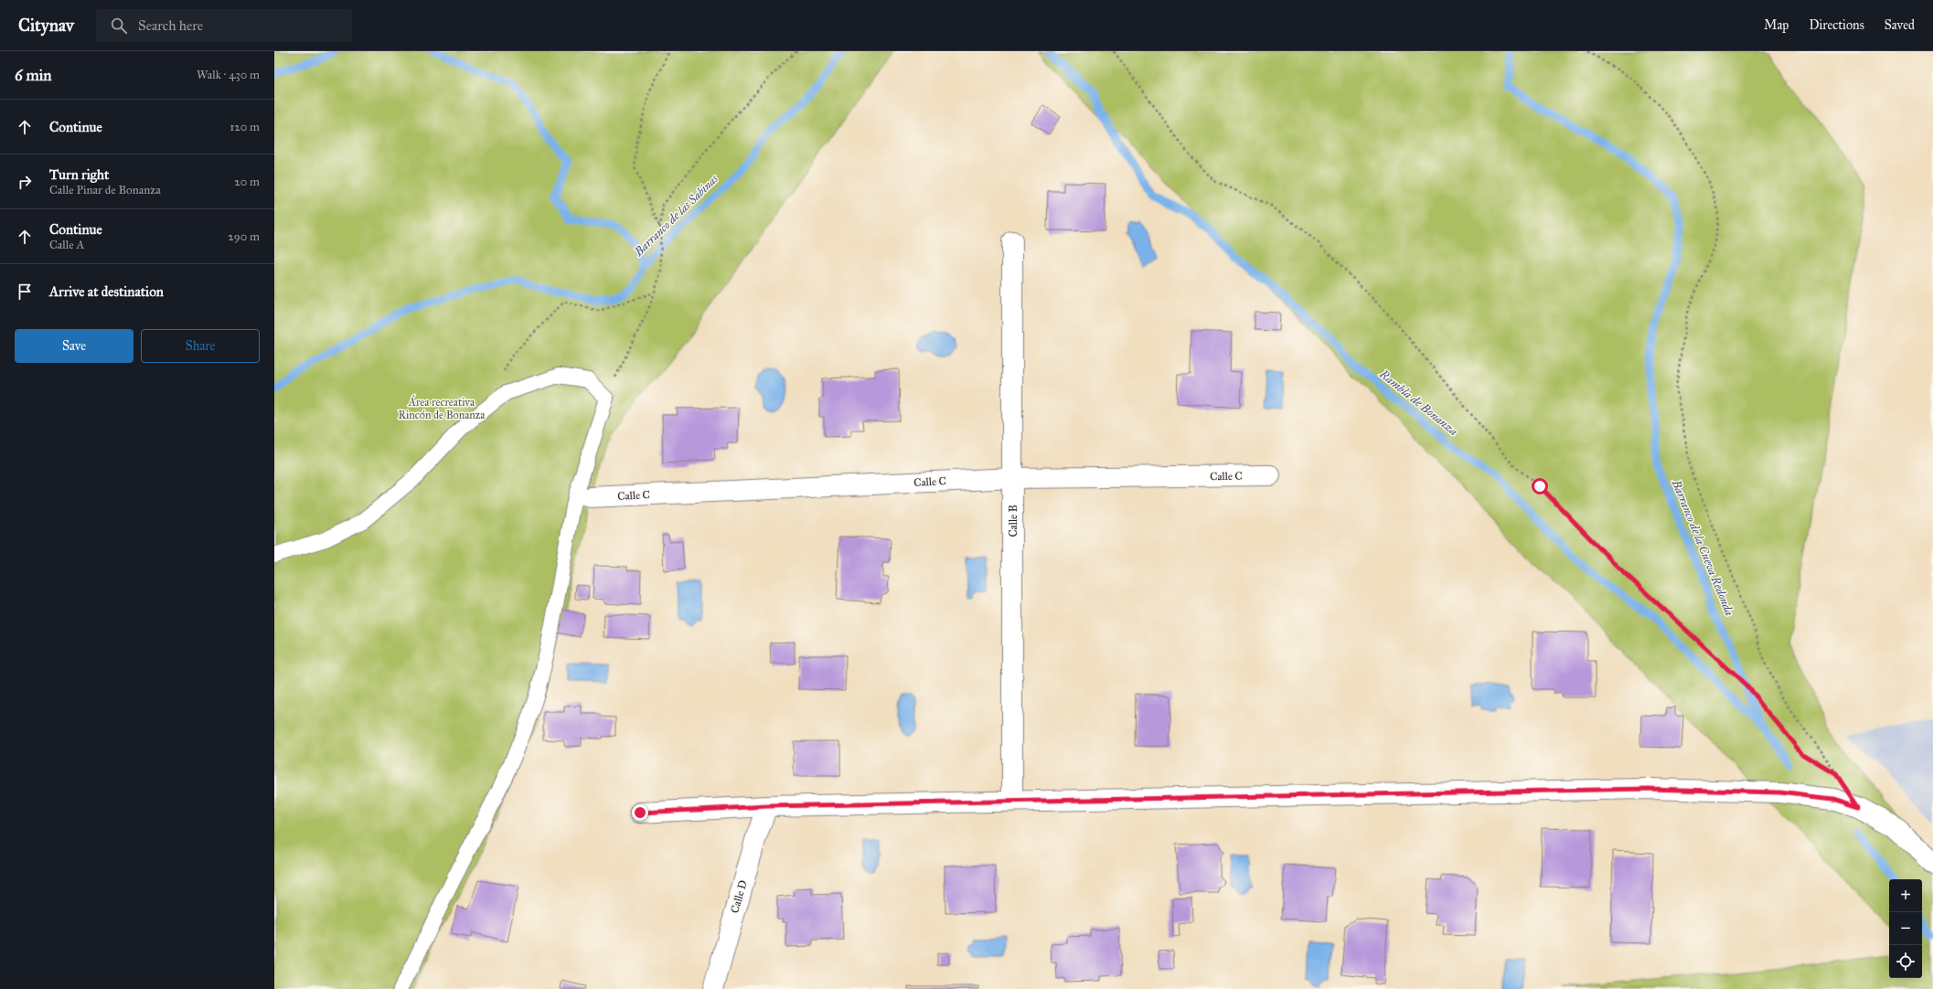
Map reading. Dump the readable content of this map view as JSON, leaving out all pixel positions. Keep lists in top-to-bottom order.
{
  "streets": {
    "street": ["Calle C", "Calle B", "Calle D"]
  },
  "crossings": [
    ["Calle C", "Calle B"]
  ],
  "water": ["Barranco de las Sabinas", "Rambla de Bonanza", "Barranco de la Cueva Redonda"],
  "parks": ["Área recreativa Rincón de Bonanza"],
  "page": {
    "header": "Citynav",
    "search": "Search here",
    "nav": ["Map", "Directions", "Saved"],
    "heading": ["6 min", "Walk · 430 m"],
    "list": [
      ["Continue", "120 m"],
      ["Turn right", "Calle Pinar de Bonanza", "20 m"],
      ["Continue", "Calle A", "290 m"],
      "Arrive at destination"
    ],
    "buttons": ["Save", "Share"],
    "map_buttons": ["+", "−"]
  }
}
